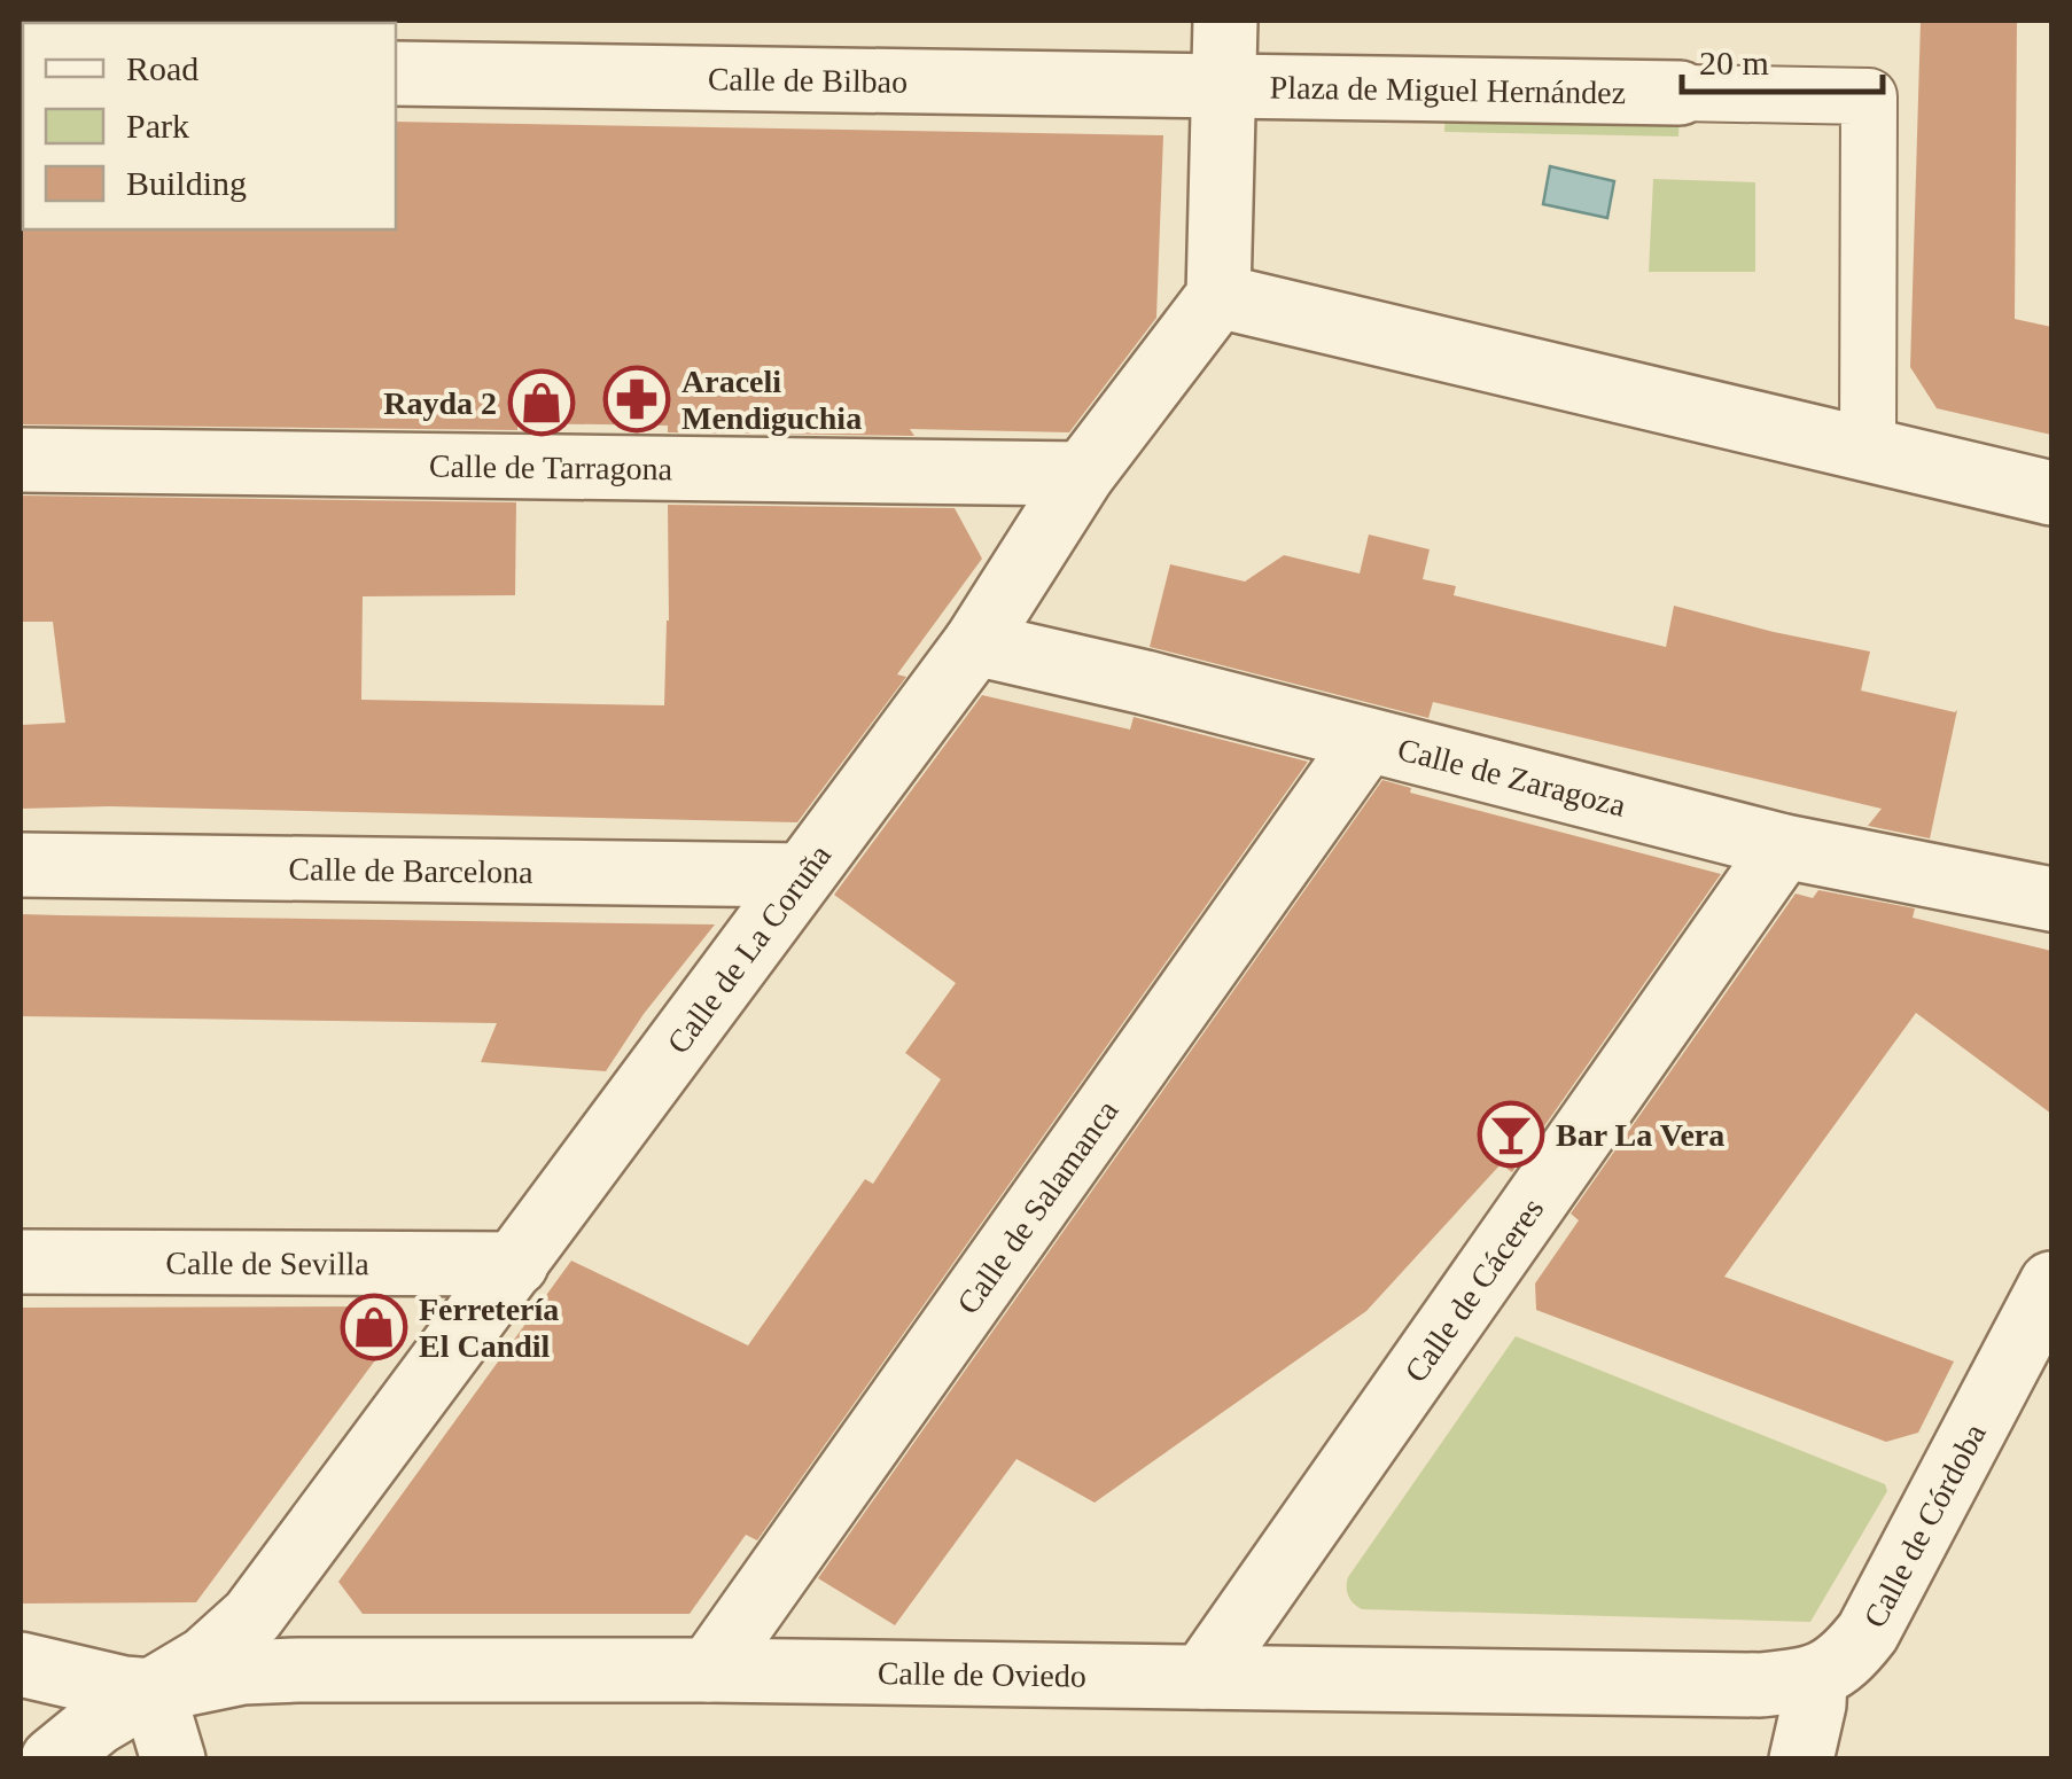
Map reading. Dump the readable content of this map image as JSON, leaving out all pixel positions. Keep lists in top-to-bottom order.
{
  "streets": {
    "street": [
      "Calle de Bilbao",
      "Plaza de Miguel Hernández",
      "Calle de Tarragona",
      "Calle de Zaragoza",
      "Calle de Barcelona",
      "Calle de La Coruña",
      "Calle de Salamanca",
      "Calle de Sevilla",
      "Calle de Cáceres",
      "Calle de Córdoba",
      "Calle de Oviedo"
    ]
  },
  "crossings": [
    ["Calle de Bilbao", "Plaza de Miguel Hernández"],
    ["Calle de Tarragona", "Calle de La Coruña"],
    ["Calle de Zaragoza", "Calle de La Coruña"],
    ["Calle de Zaragoza", "Calle de Salamanca"],
    ["Calle de Zaragoza", "Calle de Cáceres"],
    ["Calle de Barcelona", "Calle de La Coruña"],
    ["Calle de La Coruña", "Calle de Sevilla"],
    ["Calle de La Coruña", "Calle de Oviedo"],
    ["Calle de Salamanca", "Calle de Oviedo"],
    ["Calle de Cáceres", "Calle de Oviedo"],
    ["Calle de Córdoba", "Calle de Oviedo"]
  ],
  "places": {
    "pharmacy": ["Araceli Mendiguchia"],
    "shop": ["Rayda 2", "Ferretería El Candil"],
    "bar": ["Bar La Vera"]
  },
  "legend": ["Road", "Park", "Building"],
  "scale_bar": "20 m"
}
